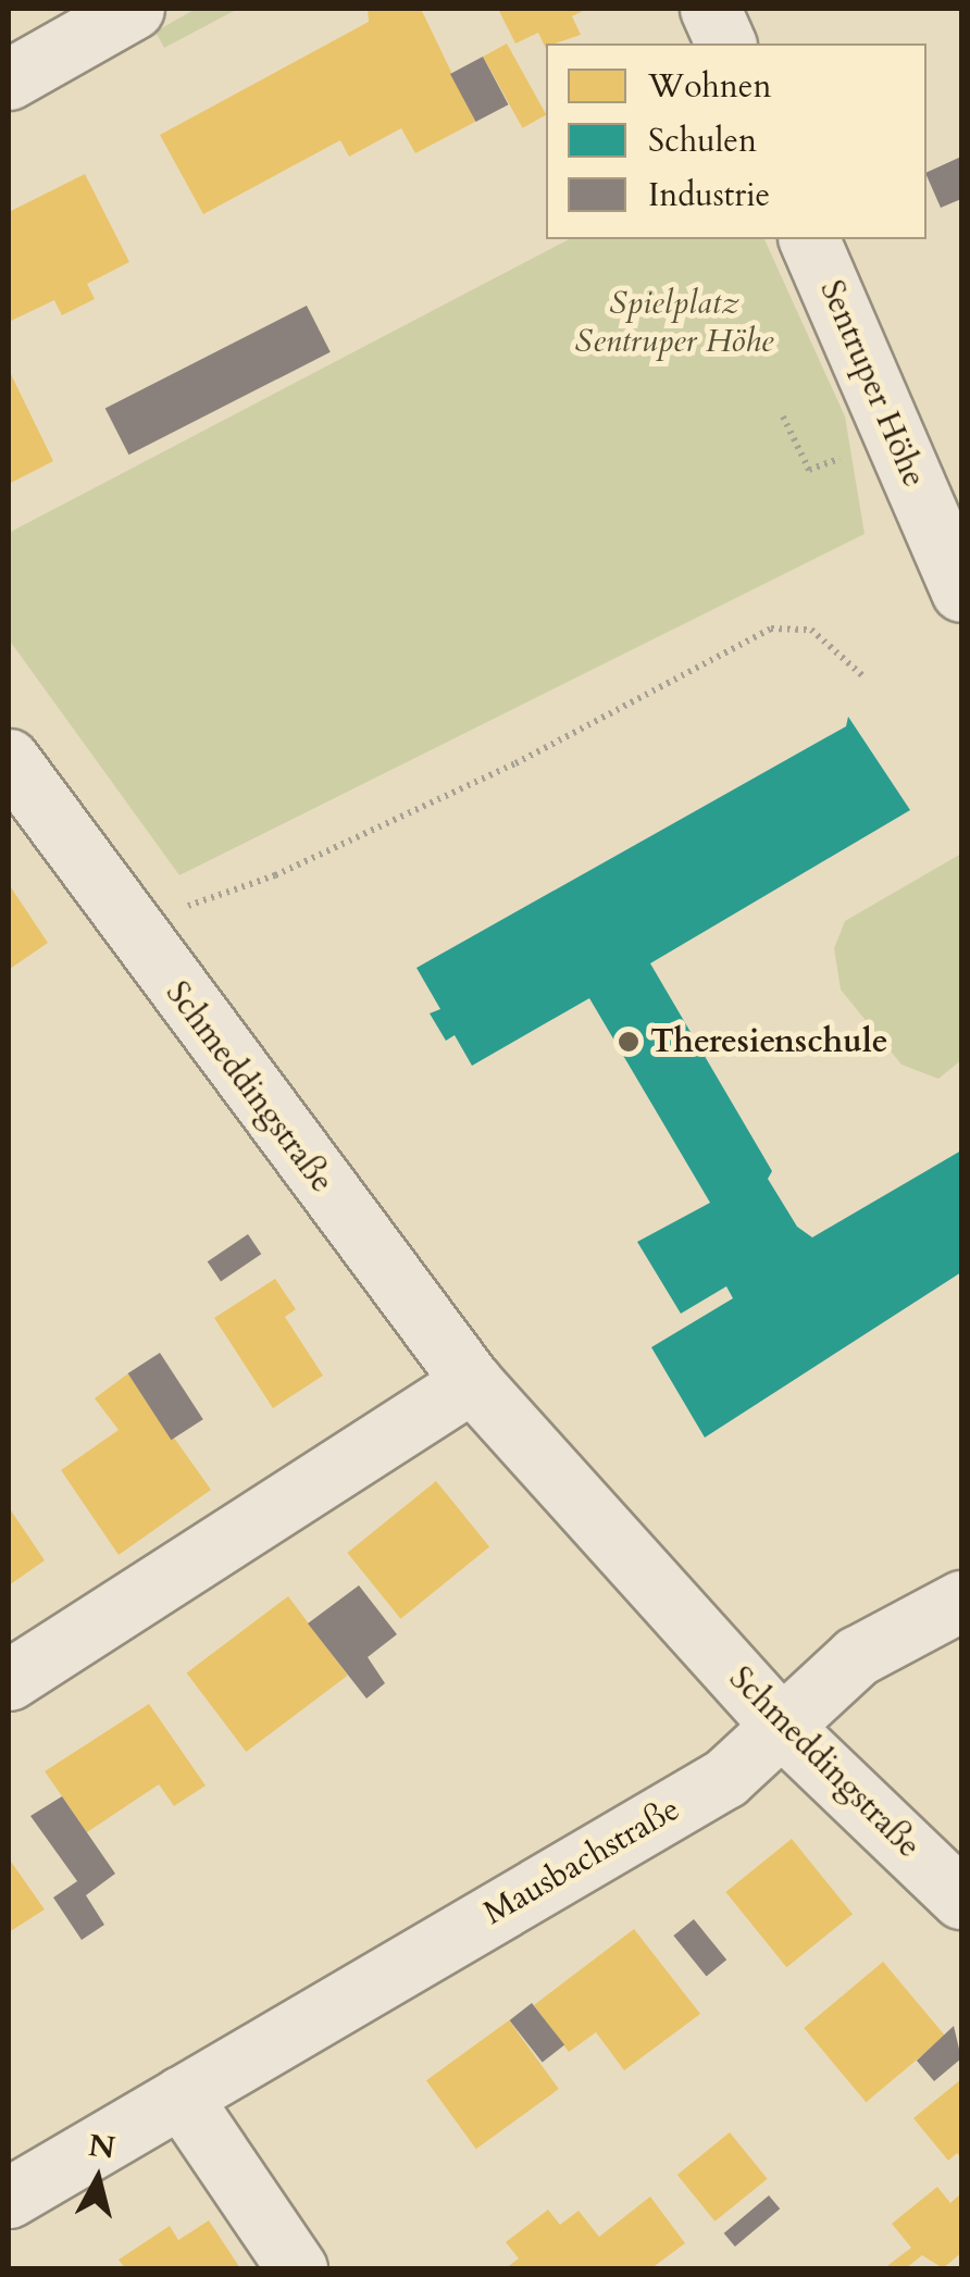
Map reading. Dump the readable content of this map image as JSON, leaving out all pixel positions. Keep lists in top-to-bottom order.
{
  "streets": {
    "street": ["Sentruper Höhe", "Schmeddingstraße", "Mausbachstraße"]
  },
  "crossings": [
    ["Schmeddingstraße", "Mausbachstraße"]
  ],
  "parks": ["Spielplatz Sentruper Höhe"],
  "places": ["Theresienschule"],
  "legend": ["Wohnen", "Schulen", "Industrie"],
  "north": "top"
}
